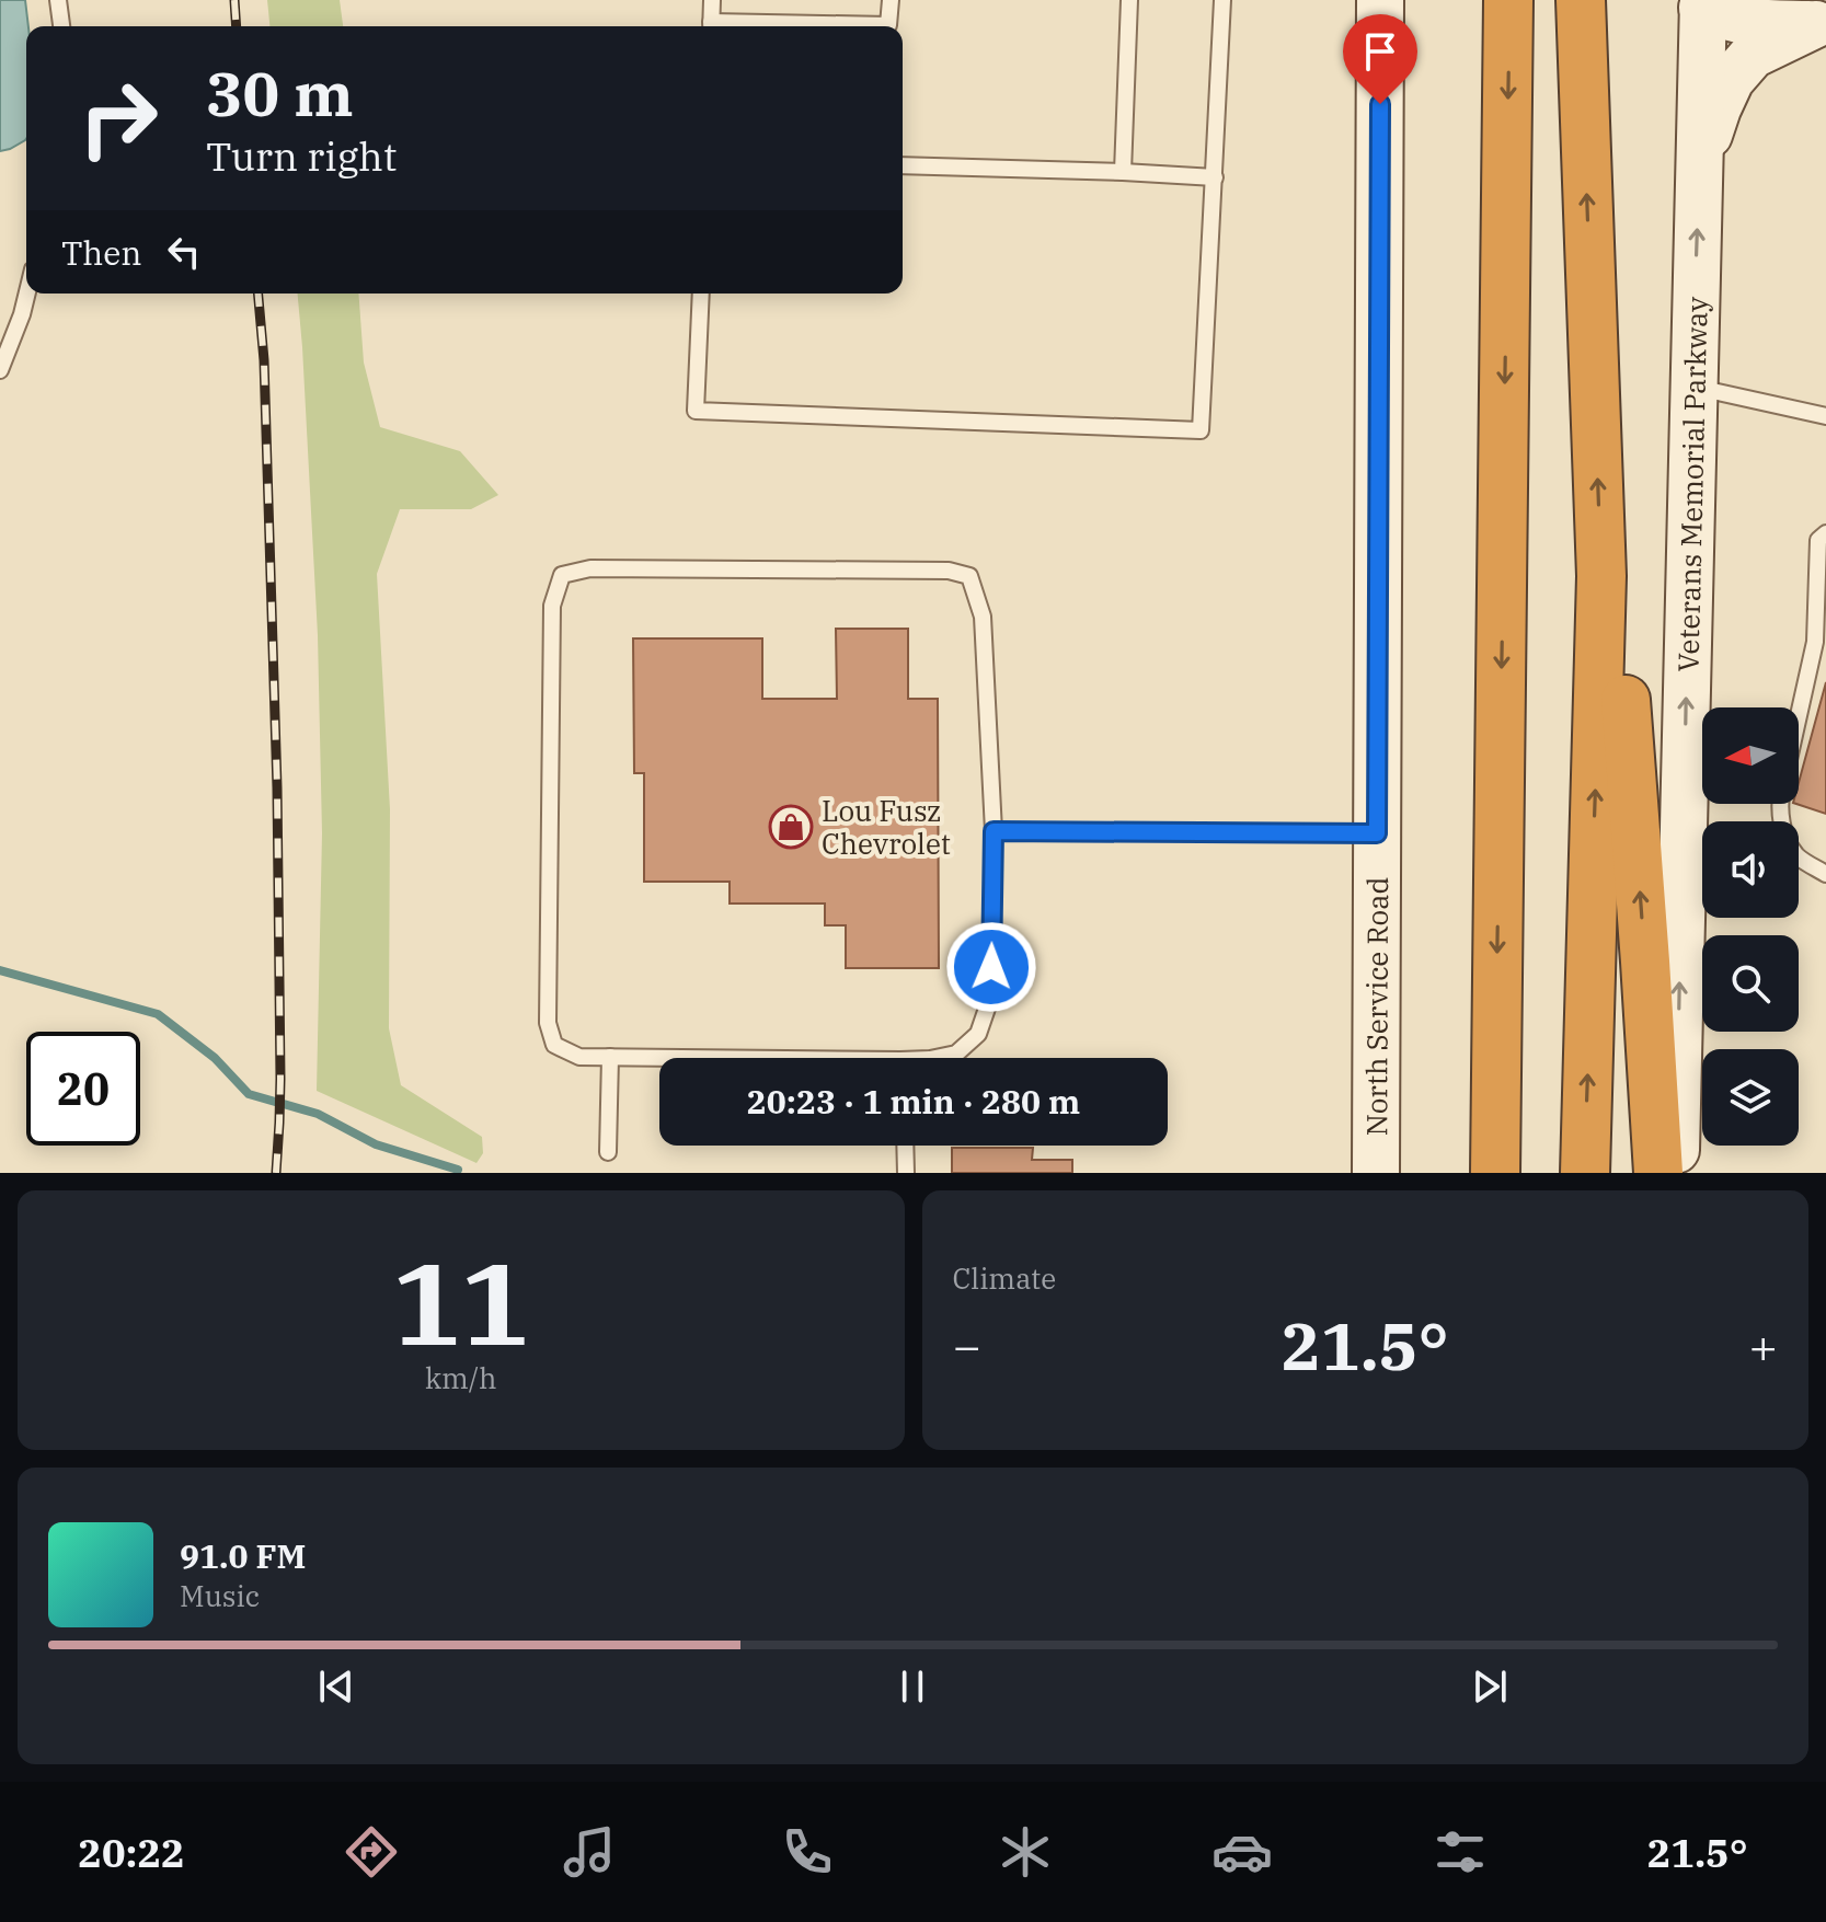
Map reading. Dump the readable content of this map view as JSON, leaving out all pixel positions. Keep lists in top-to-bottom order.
{
  "streets": {
    "street": ["Veterans Memorial Parkway", "North Service Road"]
  },
  "one_way": ["Veterans Memorial Parkway"],
  "places": {
    "shop": ["Lou Fusz Chevrolet"]
  },
  "north": "left",
  "page": {
    "turn": ["30 m", "Turn right"],
    "then": "Then",
    "limit": "20",
    "trip": "20:23 · 1 min · 280 m",
    "tile": [
      ["11", "km/h"],
      "Climate"
    ],
    "heat": ["−", "21.5°", "+"],
    "song": ["91.0 FM", "Music"],
    "tabs": ["20:22", "21.5°"]
  }
}
